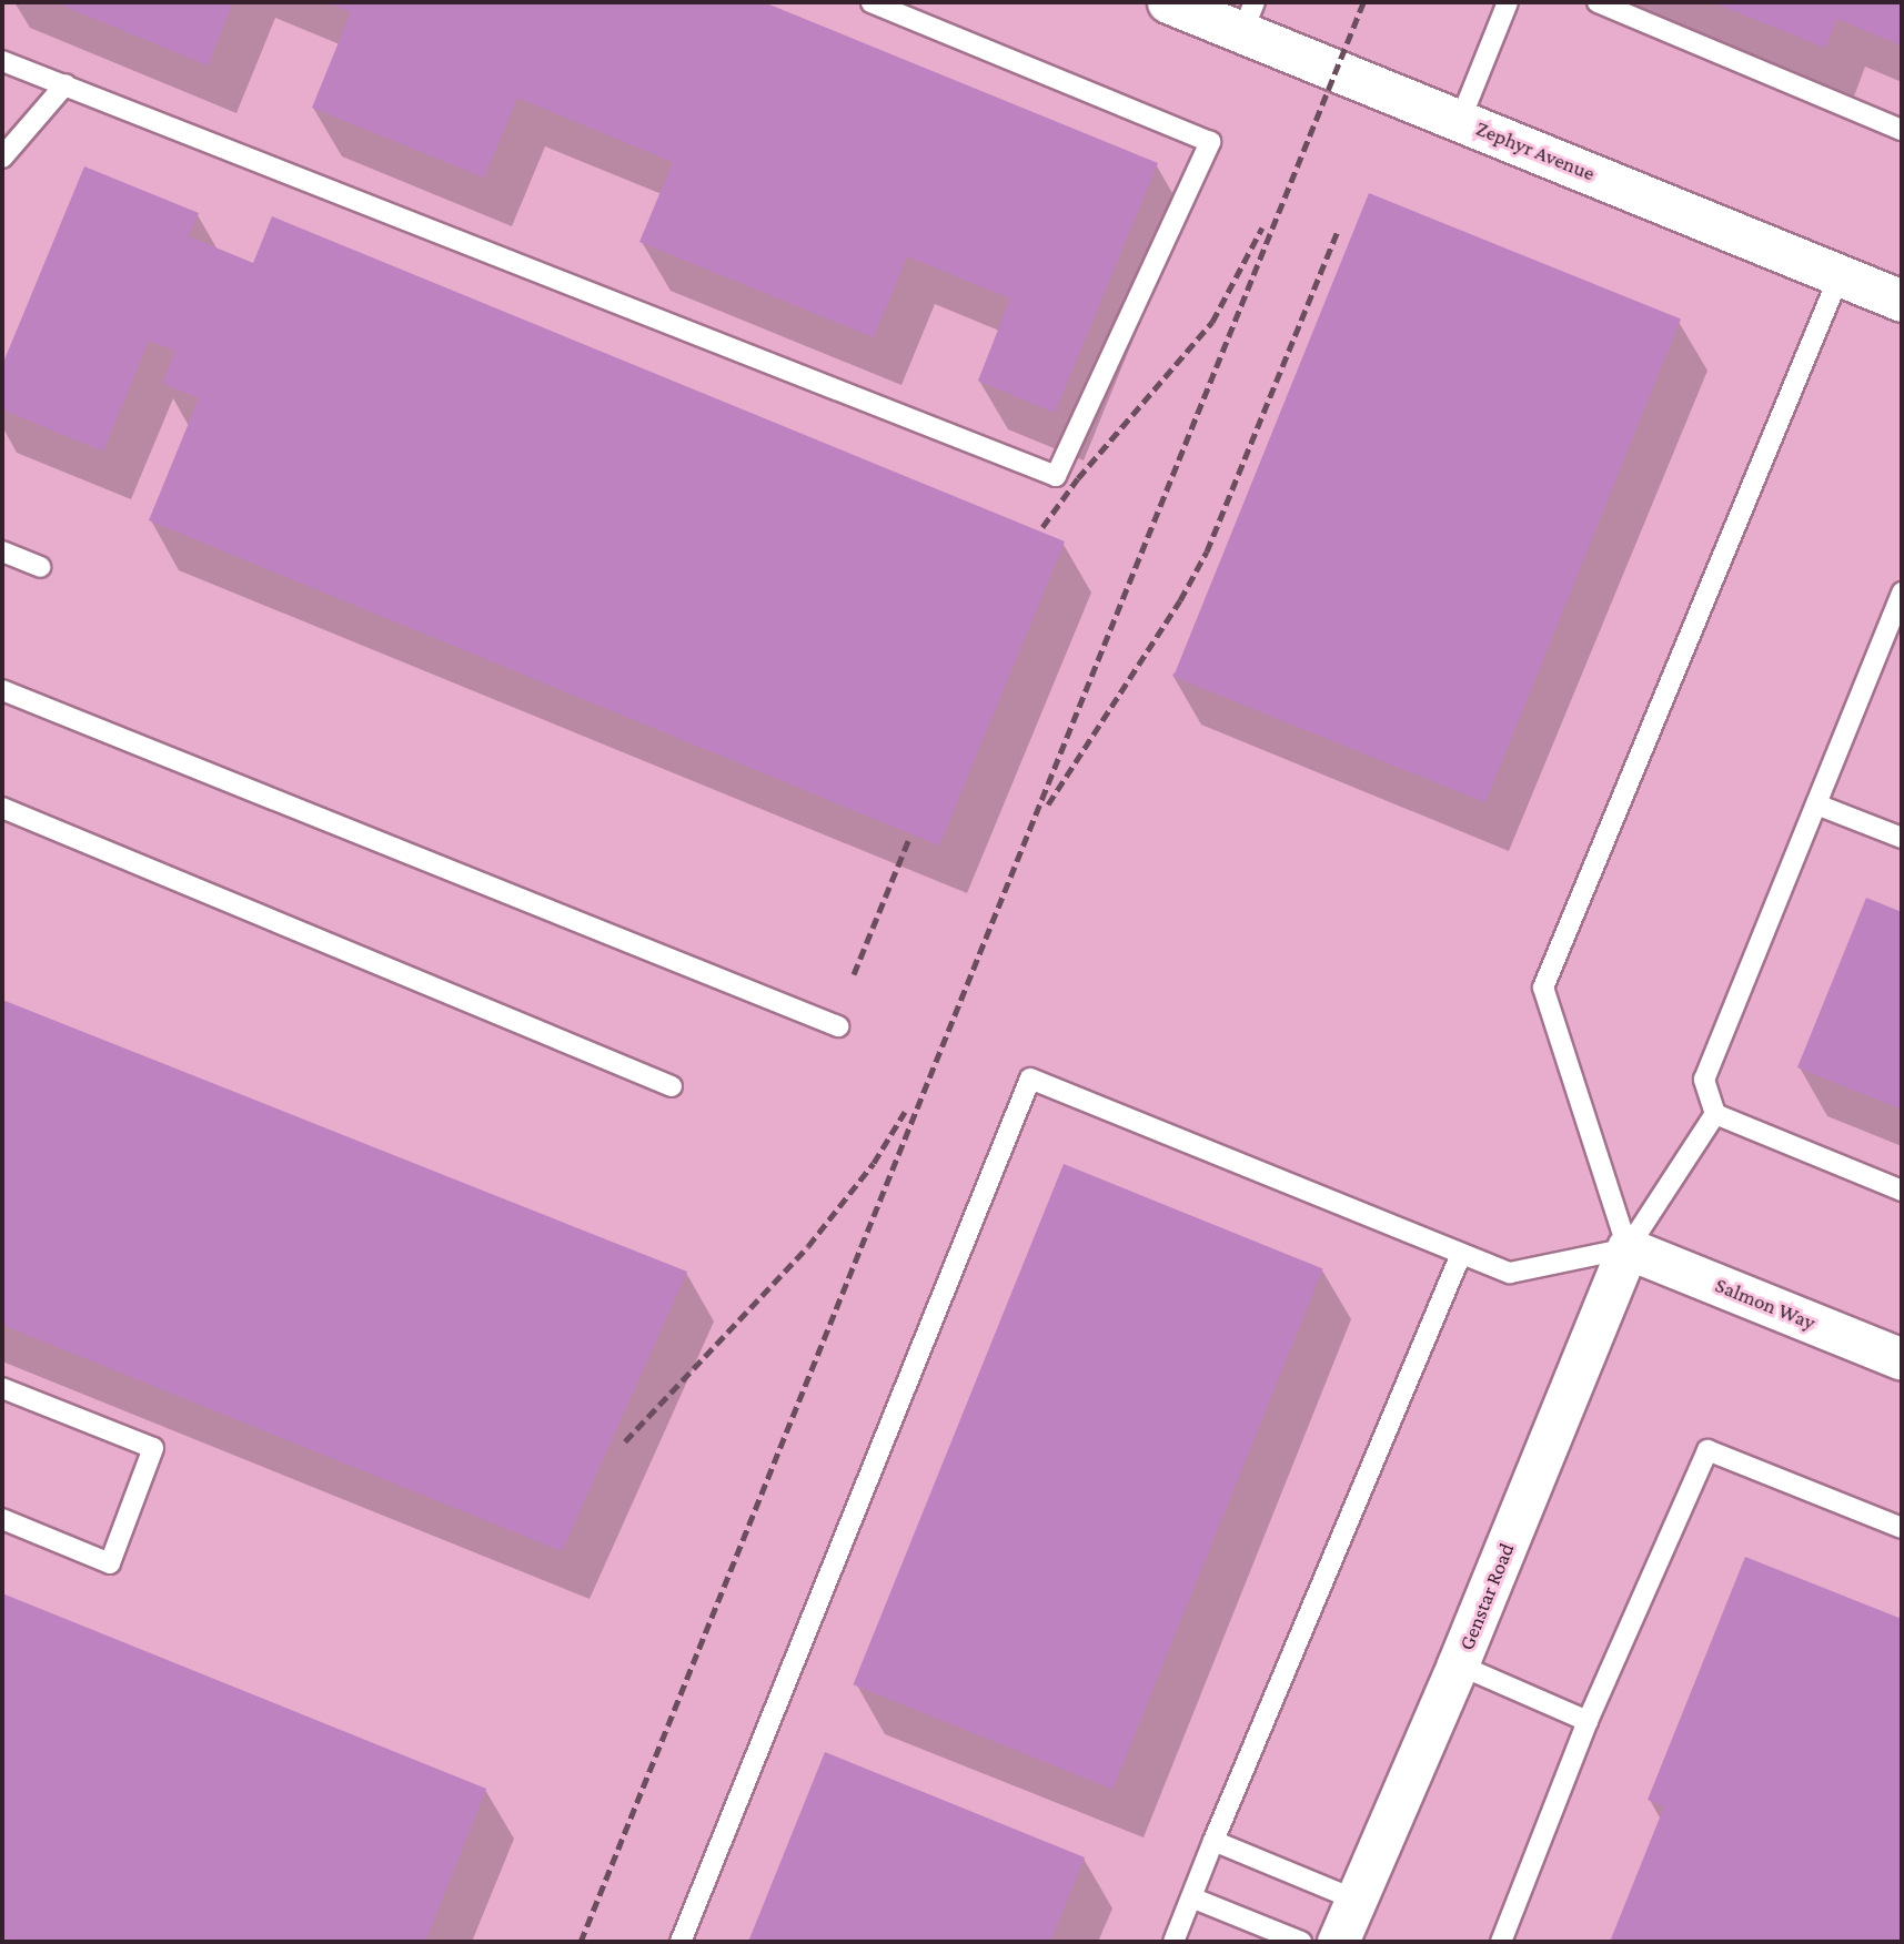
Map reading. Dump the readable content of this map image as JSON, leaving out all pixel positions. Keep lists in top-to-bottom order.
{
  "streets": {
    "street": ["Zephyr Avenue", "Salmon Way", "Genstar Road"]
  },
  "crossings": [
    ["Salmon Way", "Genstar Road"]
  ]
}
